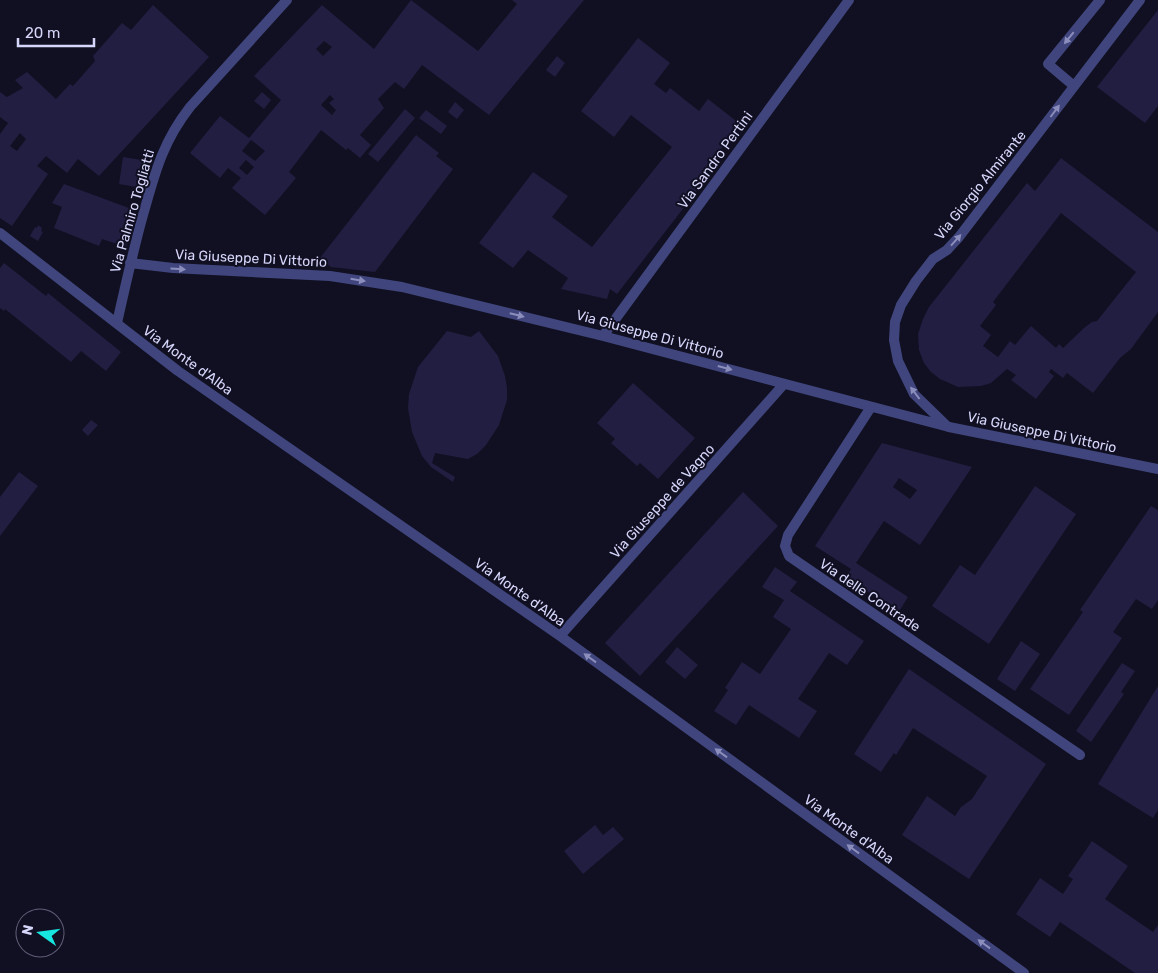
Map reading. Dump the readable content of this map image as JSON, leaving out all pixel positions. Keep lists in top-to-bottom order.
{
  "streets": {
    "street": [
      "Via Sandro Pertini",
      "Via Giorgio Almirante",
      "Via Palmiro Togliatti",
      "Via Giuseppe Di Vittorio",
      "Via Monte d'Alba",
      "Via Giuseppe de Vagno",
      "Via delle Contrade"
    ]
  },
  "crossings": [
    ["Via Sandro Pertini", "Via Giuseppe Di Vittorio"],
    ["Via Giorgio Almirante", "Via Giuseppe Di Vittorio"],
    ["Via Palmiro Togliatti", "Via Giuseppe Di Vittorio"],
    ["Via Palmiro Togliatti", "Via Monte d'Alba"],
    ["Via Giuseppe Di Vittorio", "Via Giuseppe de Vagno"],
    ["Via Giuseppe Di Vittorio", "Via delle Contrade"],
    ["Via Monte d'Alba", "Via Giuseppe de Vagno"]
  ],
  "one_way": ["Via Giorgio Almirante", "Via Giuseppe Di Vittorio", "Via Monte d'Alba"],
  "scale_bar": "20 m",
  "north": "left"
}
